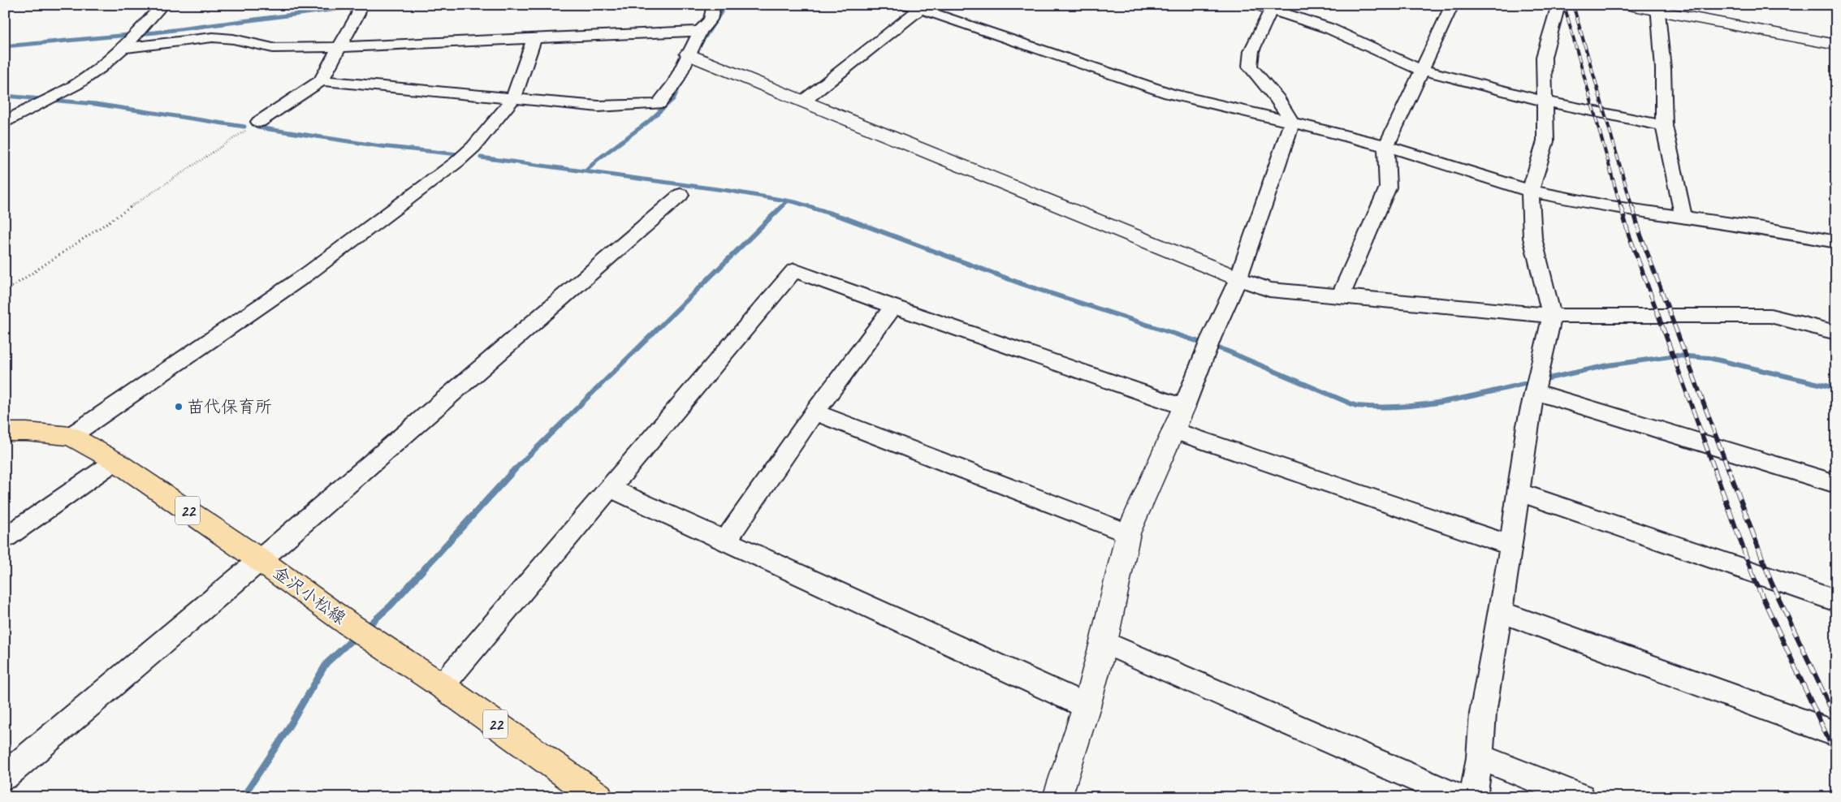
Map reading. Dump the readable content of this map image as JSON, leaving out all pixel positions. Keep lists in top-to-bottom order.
{
  "streets": {
    "main road": ["22", "金沢小松線"]
  },
  "places": ["苗代保育所"]
}
